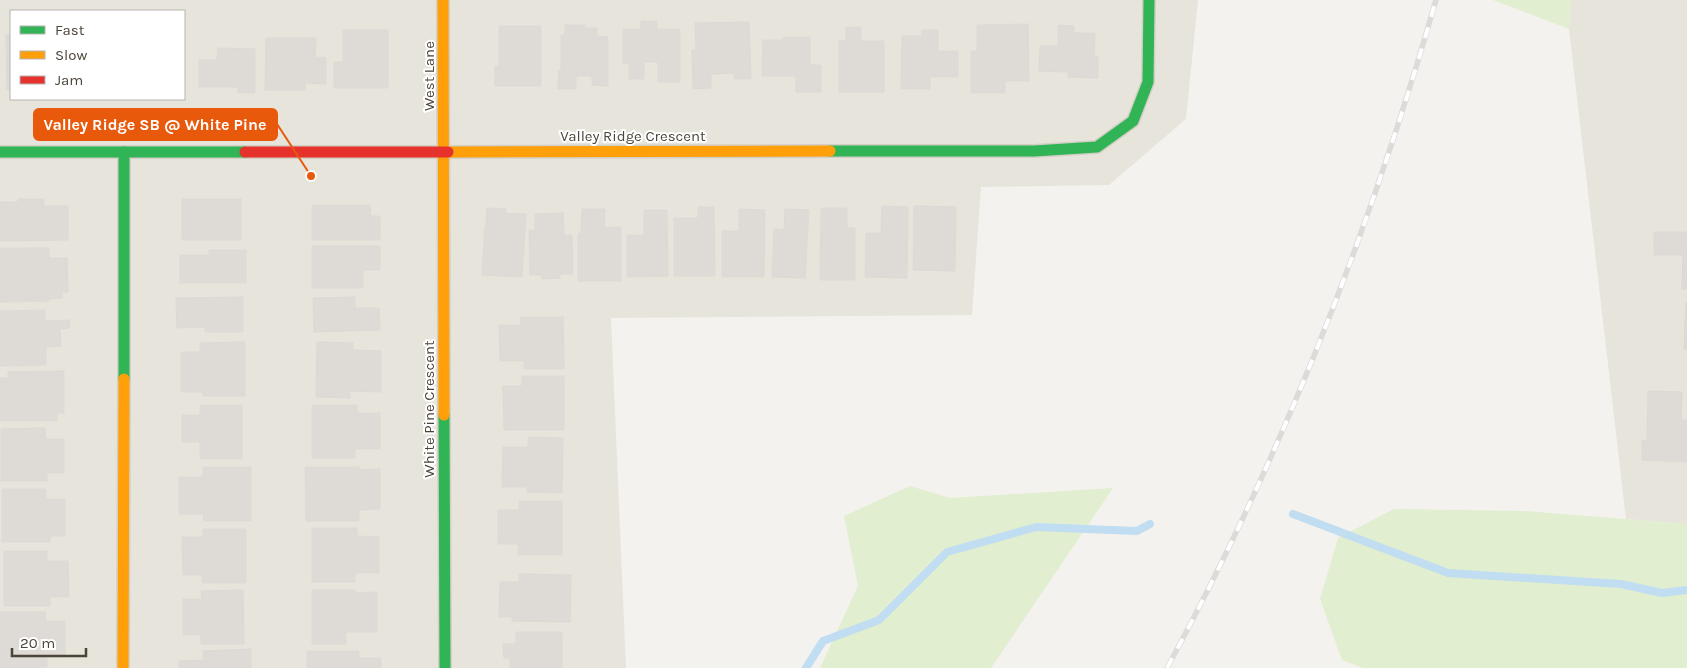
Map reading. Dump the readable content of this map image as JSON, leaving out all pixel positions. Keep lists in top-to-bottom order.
{
  "streets": {
    "street": ["West Lane", "Valley Ridge Crescent", "White Pine Crescent"]
  },
  "crossings": [
    ["West Lane", "Valley Ridge Crescent"],
    ["West Lane", "White Pine Crescent"],
    ["Valley Ridge Crescent", "White Pine Crescent"]
  ],
  "places": ["Valley Ridge SB @ White Pine"],
  "legend": ["Fast", "Slow", "Jam"],
  "scale_bar": "20 m"
}
